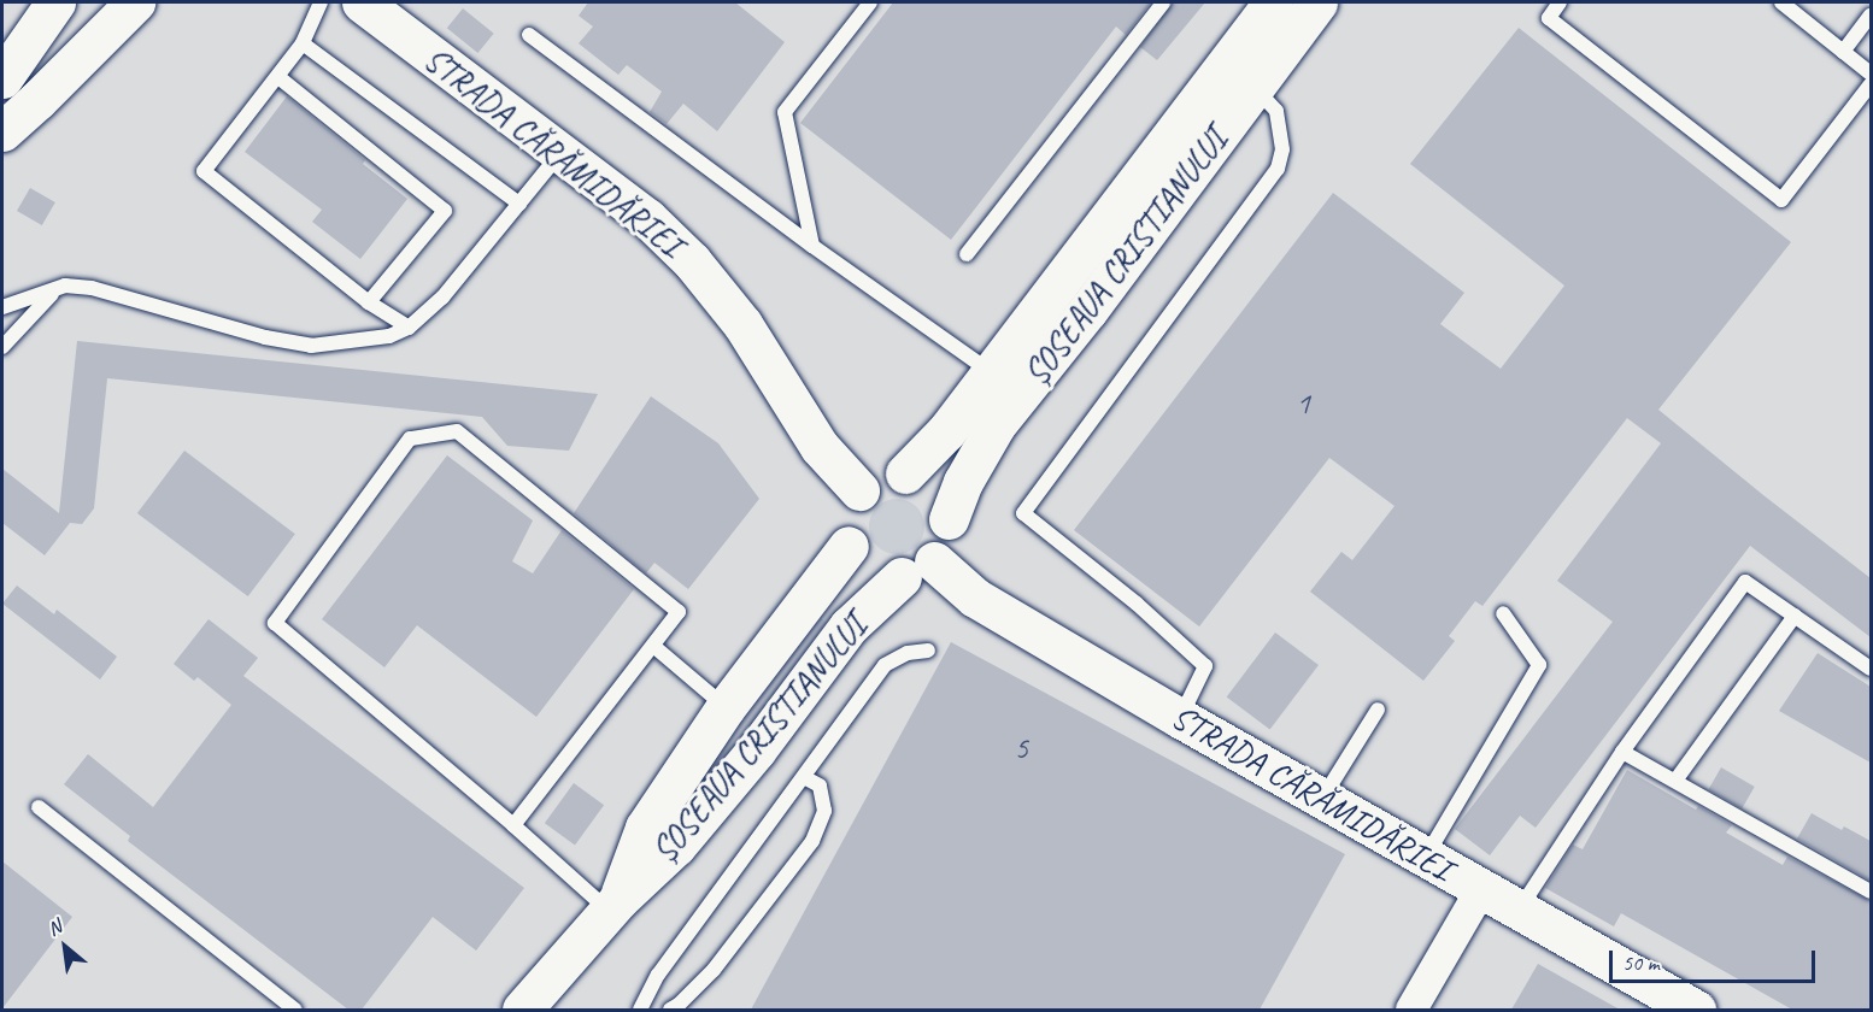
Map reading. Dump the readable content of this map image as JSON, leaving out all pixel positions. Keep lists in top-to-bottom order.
{
  "streets": {
    "street": ["STRADA CĂRĂMIDĂRIEI", "ȘOSEAUA CRISTIANULUI"]
  },
  "crossings": [
    ["STRADA CĂRĂMIDĂRIEI", "ȘOSEAUA CRISTIANULUI"]
  ],
  "house_numbers": ["1", "5"],
  "scale_bar": "50 m",
  "north": "top left"
}
